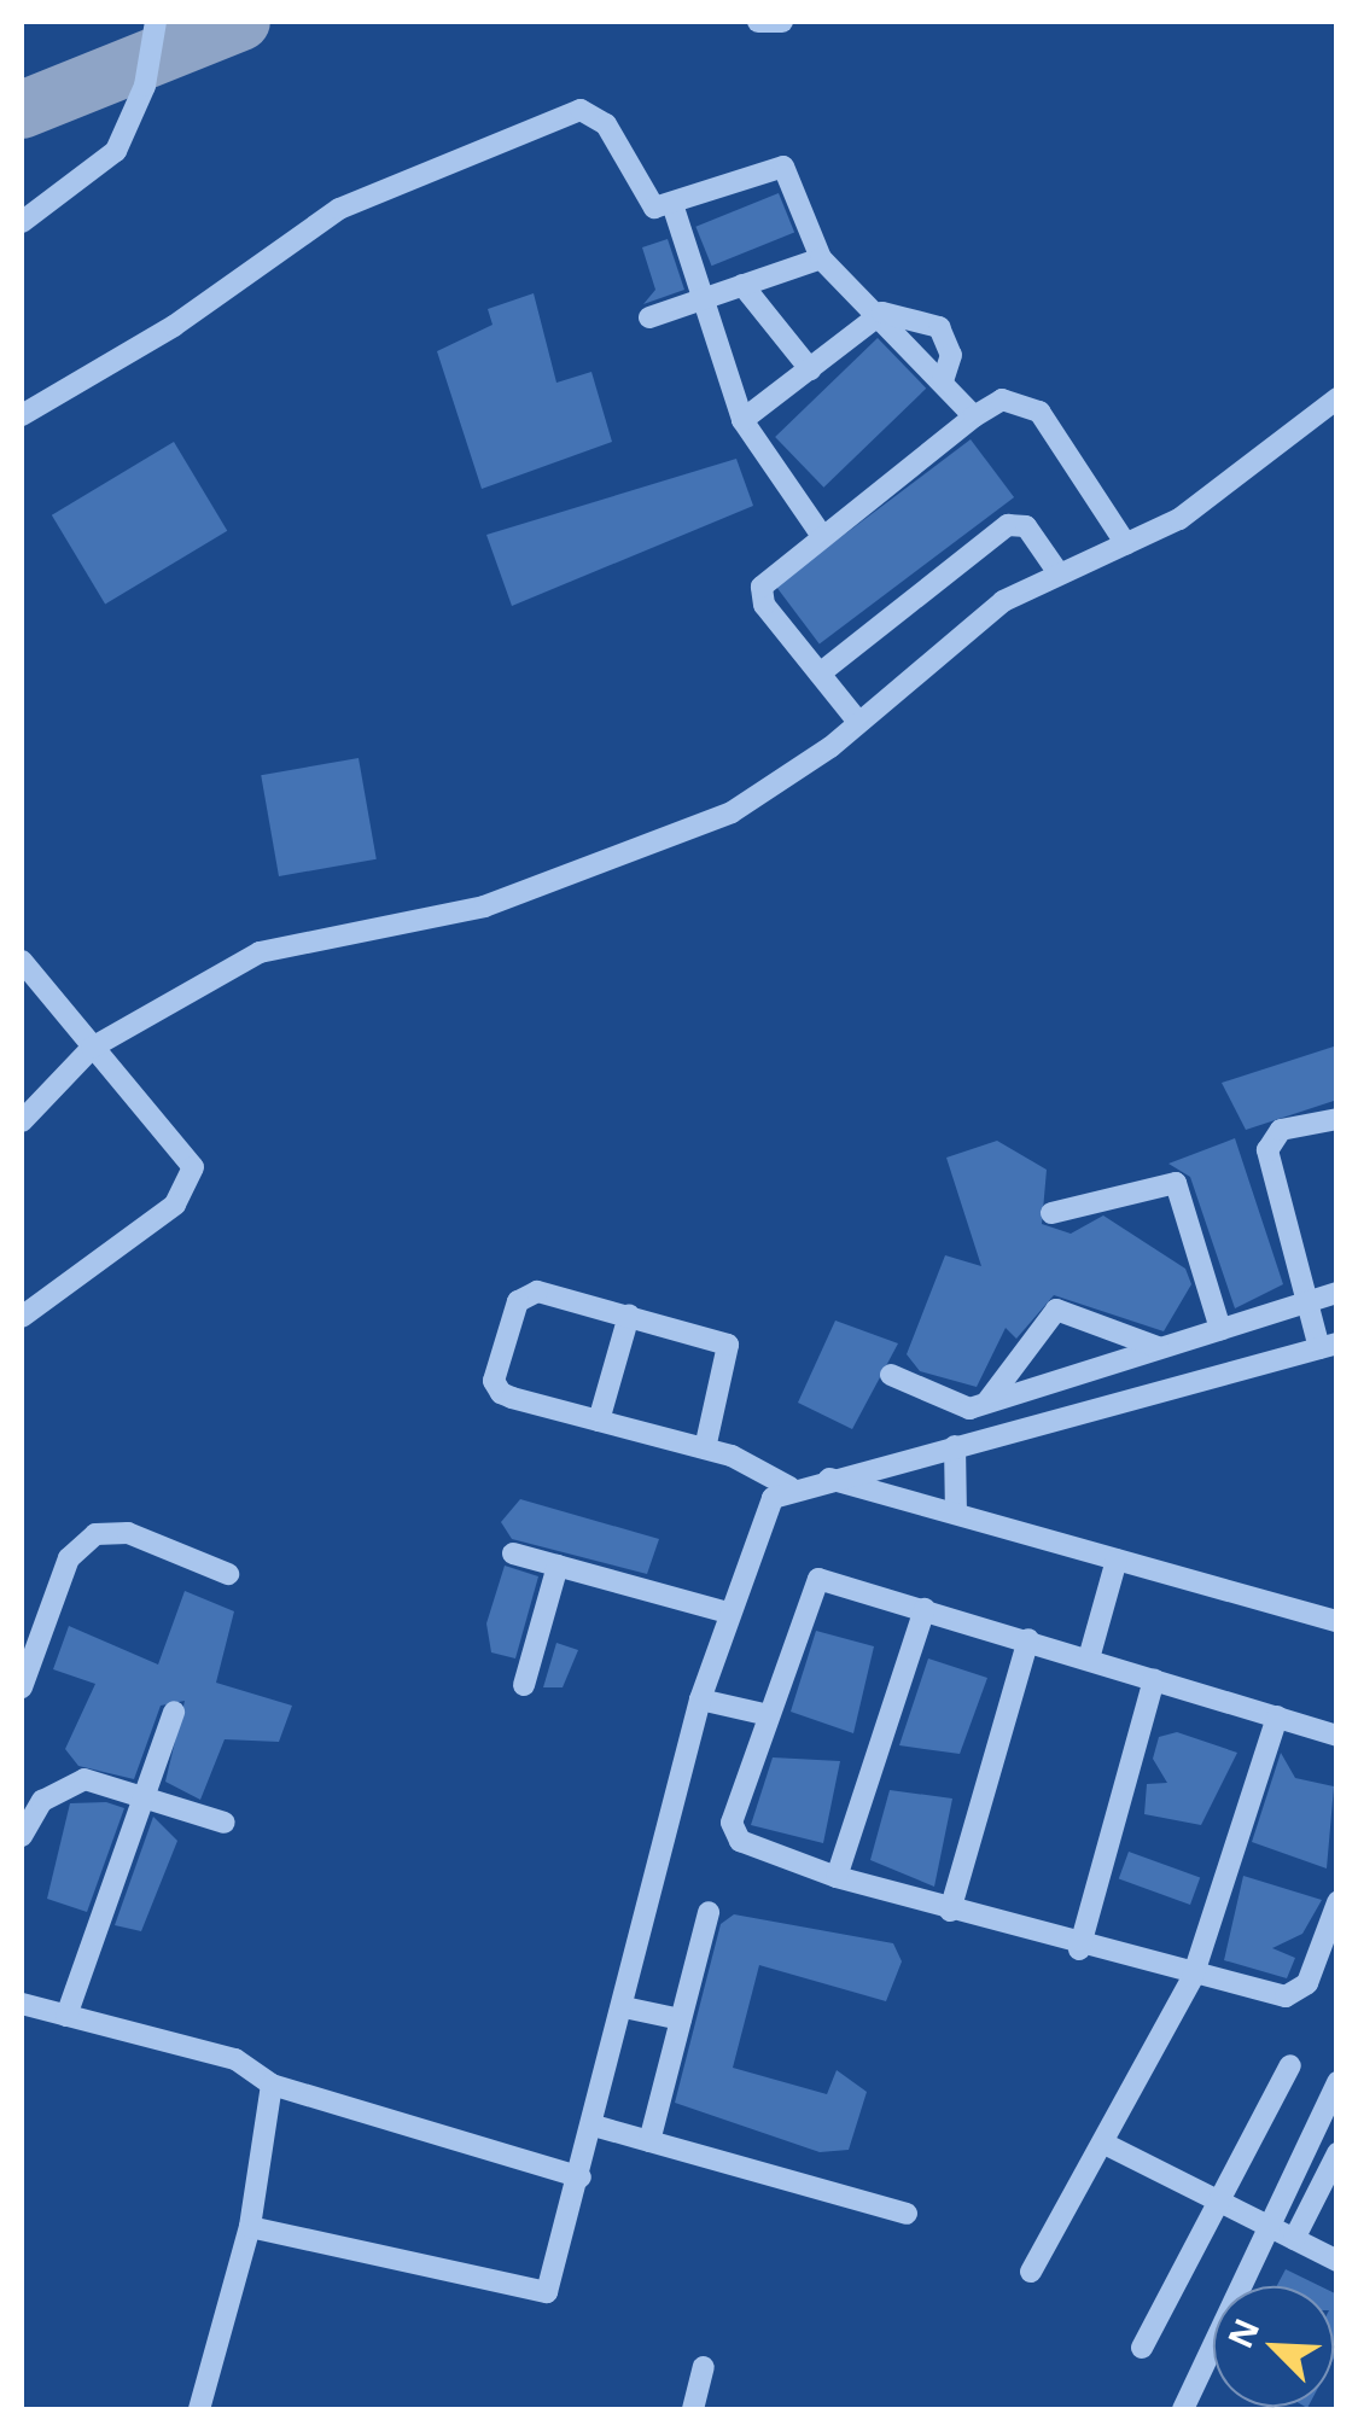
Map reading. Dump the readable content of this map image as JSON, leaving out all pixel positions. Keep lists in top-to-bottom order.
{
  "north": "top left"
}
